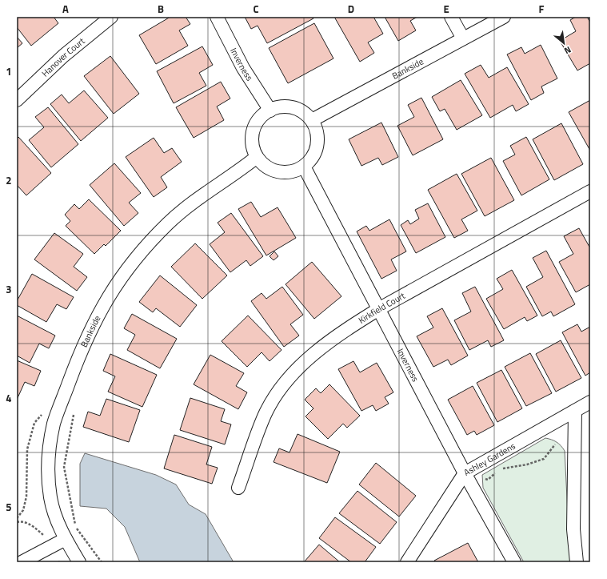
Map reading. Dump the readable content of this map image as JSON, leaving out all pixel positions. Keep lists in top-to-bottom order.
{
  "streets": {
    "street": [
      "Hanover Court",
      "Inverness",
      "Bankside",
      "Kirkfield Court",
      "Ashley Gardens"
    ]
  },
  "crossings": [
    ["Inverness", "Bankside"],
    ["Inverness", "Kirkfield Court"],
    ["Inverness", "Ashley Gardens"]
  ],
  "north": "bottom right",
  "grid": {
    "columns": [
      "A",
      "B",
      "C",
      "D",
      "E",
      "F"
    ],
    "rows": [
      "1",
      "2",
      "3",
      "4",
      "5"
    ]
  }
}
